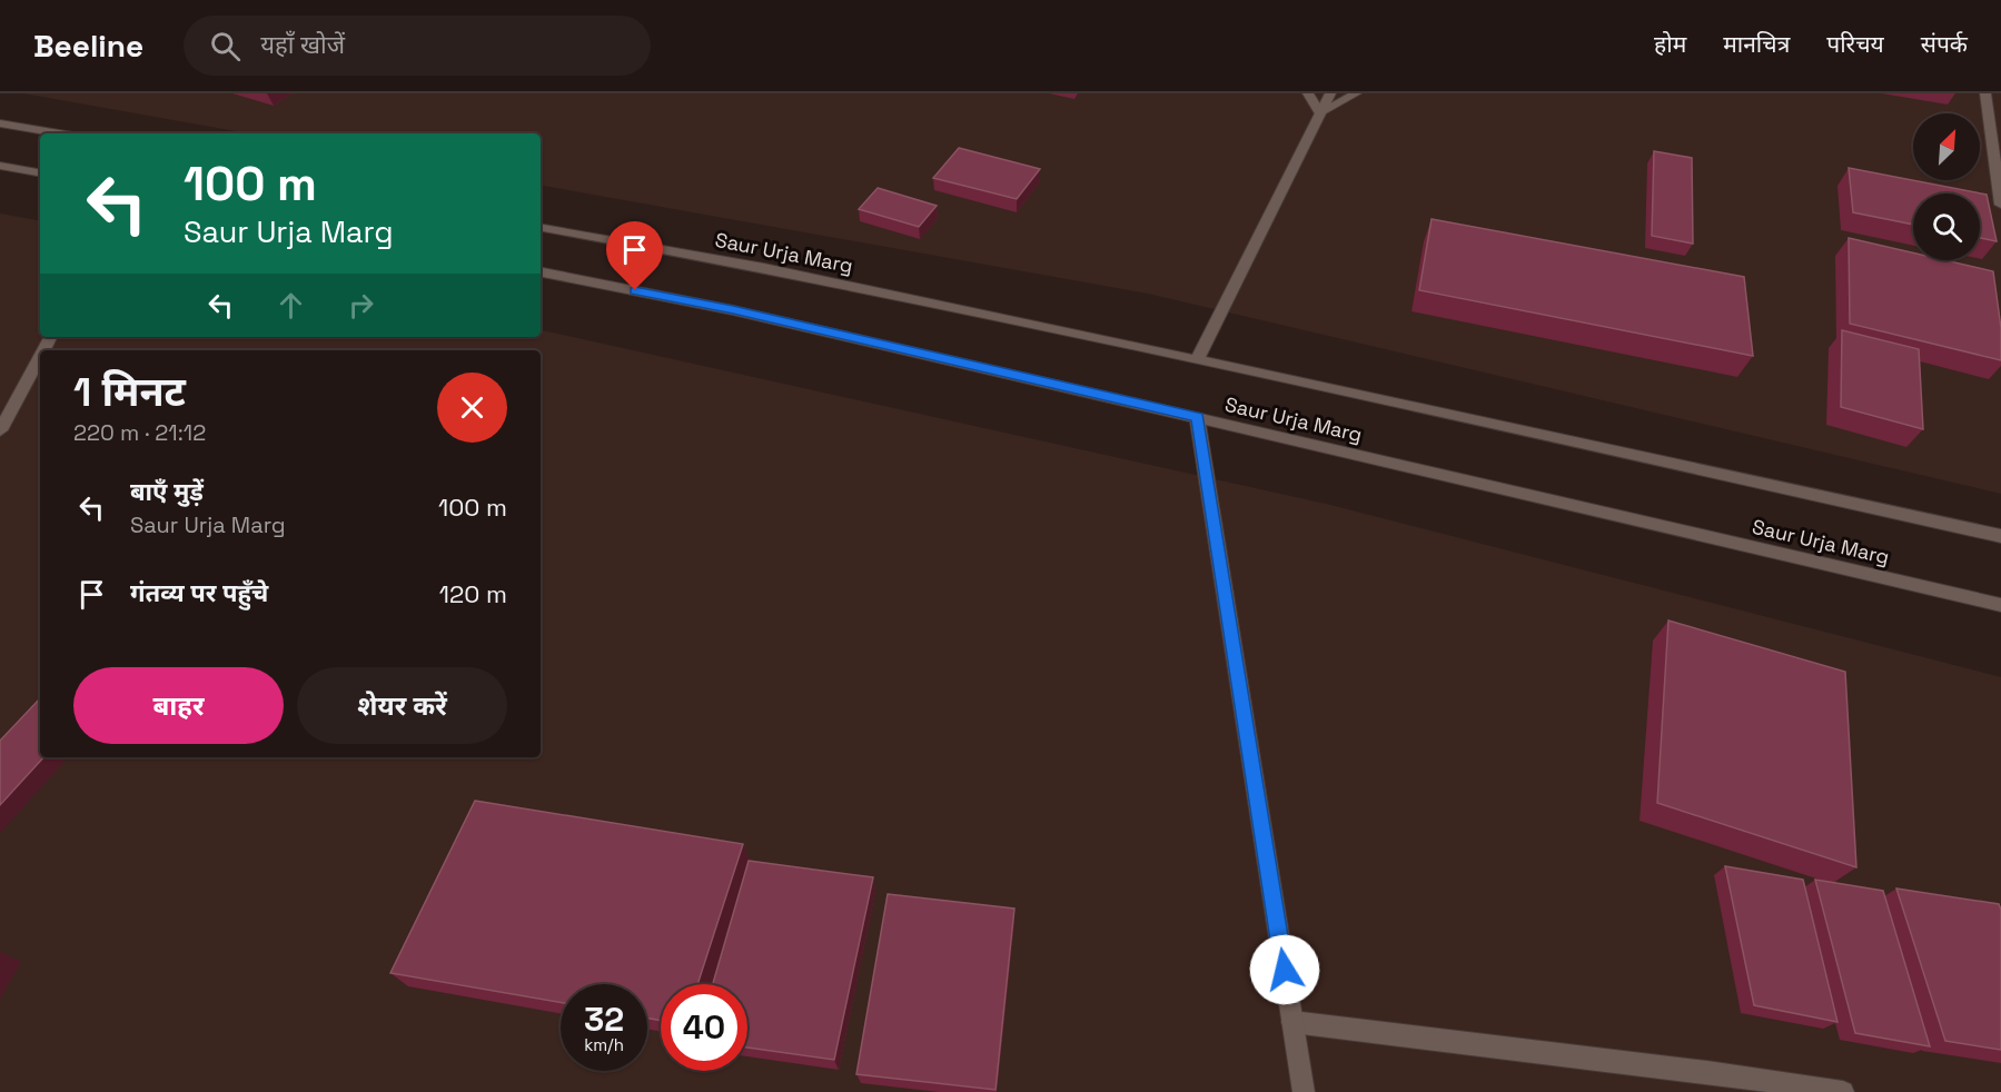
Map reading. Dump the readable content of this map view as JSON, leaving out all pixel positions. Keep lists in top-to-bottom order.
{
  "streets": {
    "street": ["Saur Urja Marg"]
  },
  "north": "top right",
  "page": {
    "header": "Beeline",
    "search": "यहाँ खोजें",
    "nav": [
      "होम",
      "मानचित्र",
      "परिचय",
      "संपर्क"
    ],
    "turn": ["100 m", "Saur Urja Marg"],
    "heading": ["1 मिनट", "220 m · 21:12"],
    "list": [
      {
        "name": "बाएँ मुड़ें",
        "note": "Saur Urja Marg",
        "value": "100 m"
      },
      {
        "name": "गंतव्य पर पहुँचे",
        "value": "120 m"
      }
    ],
    "buttons": ["बाहर", "शेयर करें"],
    "speed": "32 km/h",
    "limit": "40"
  }
}
